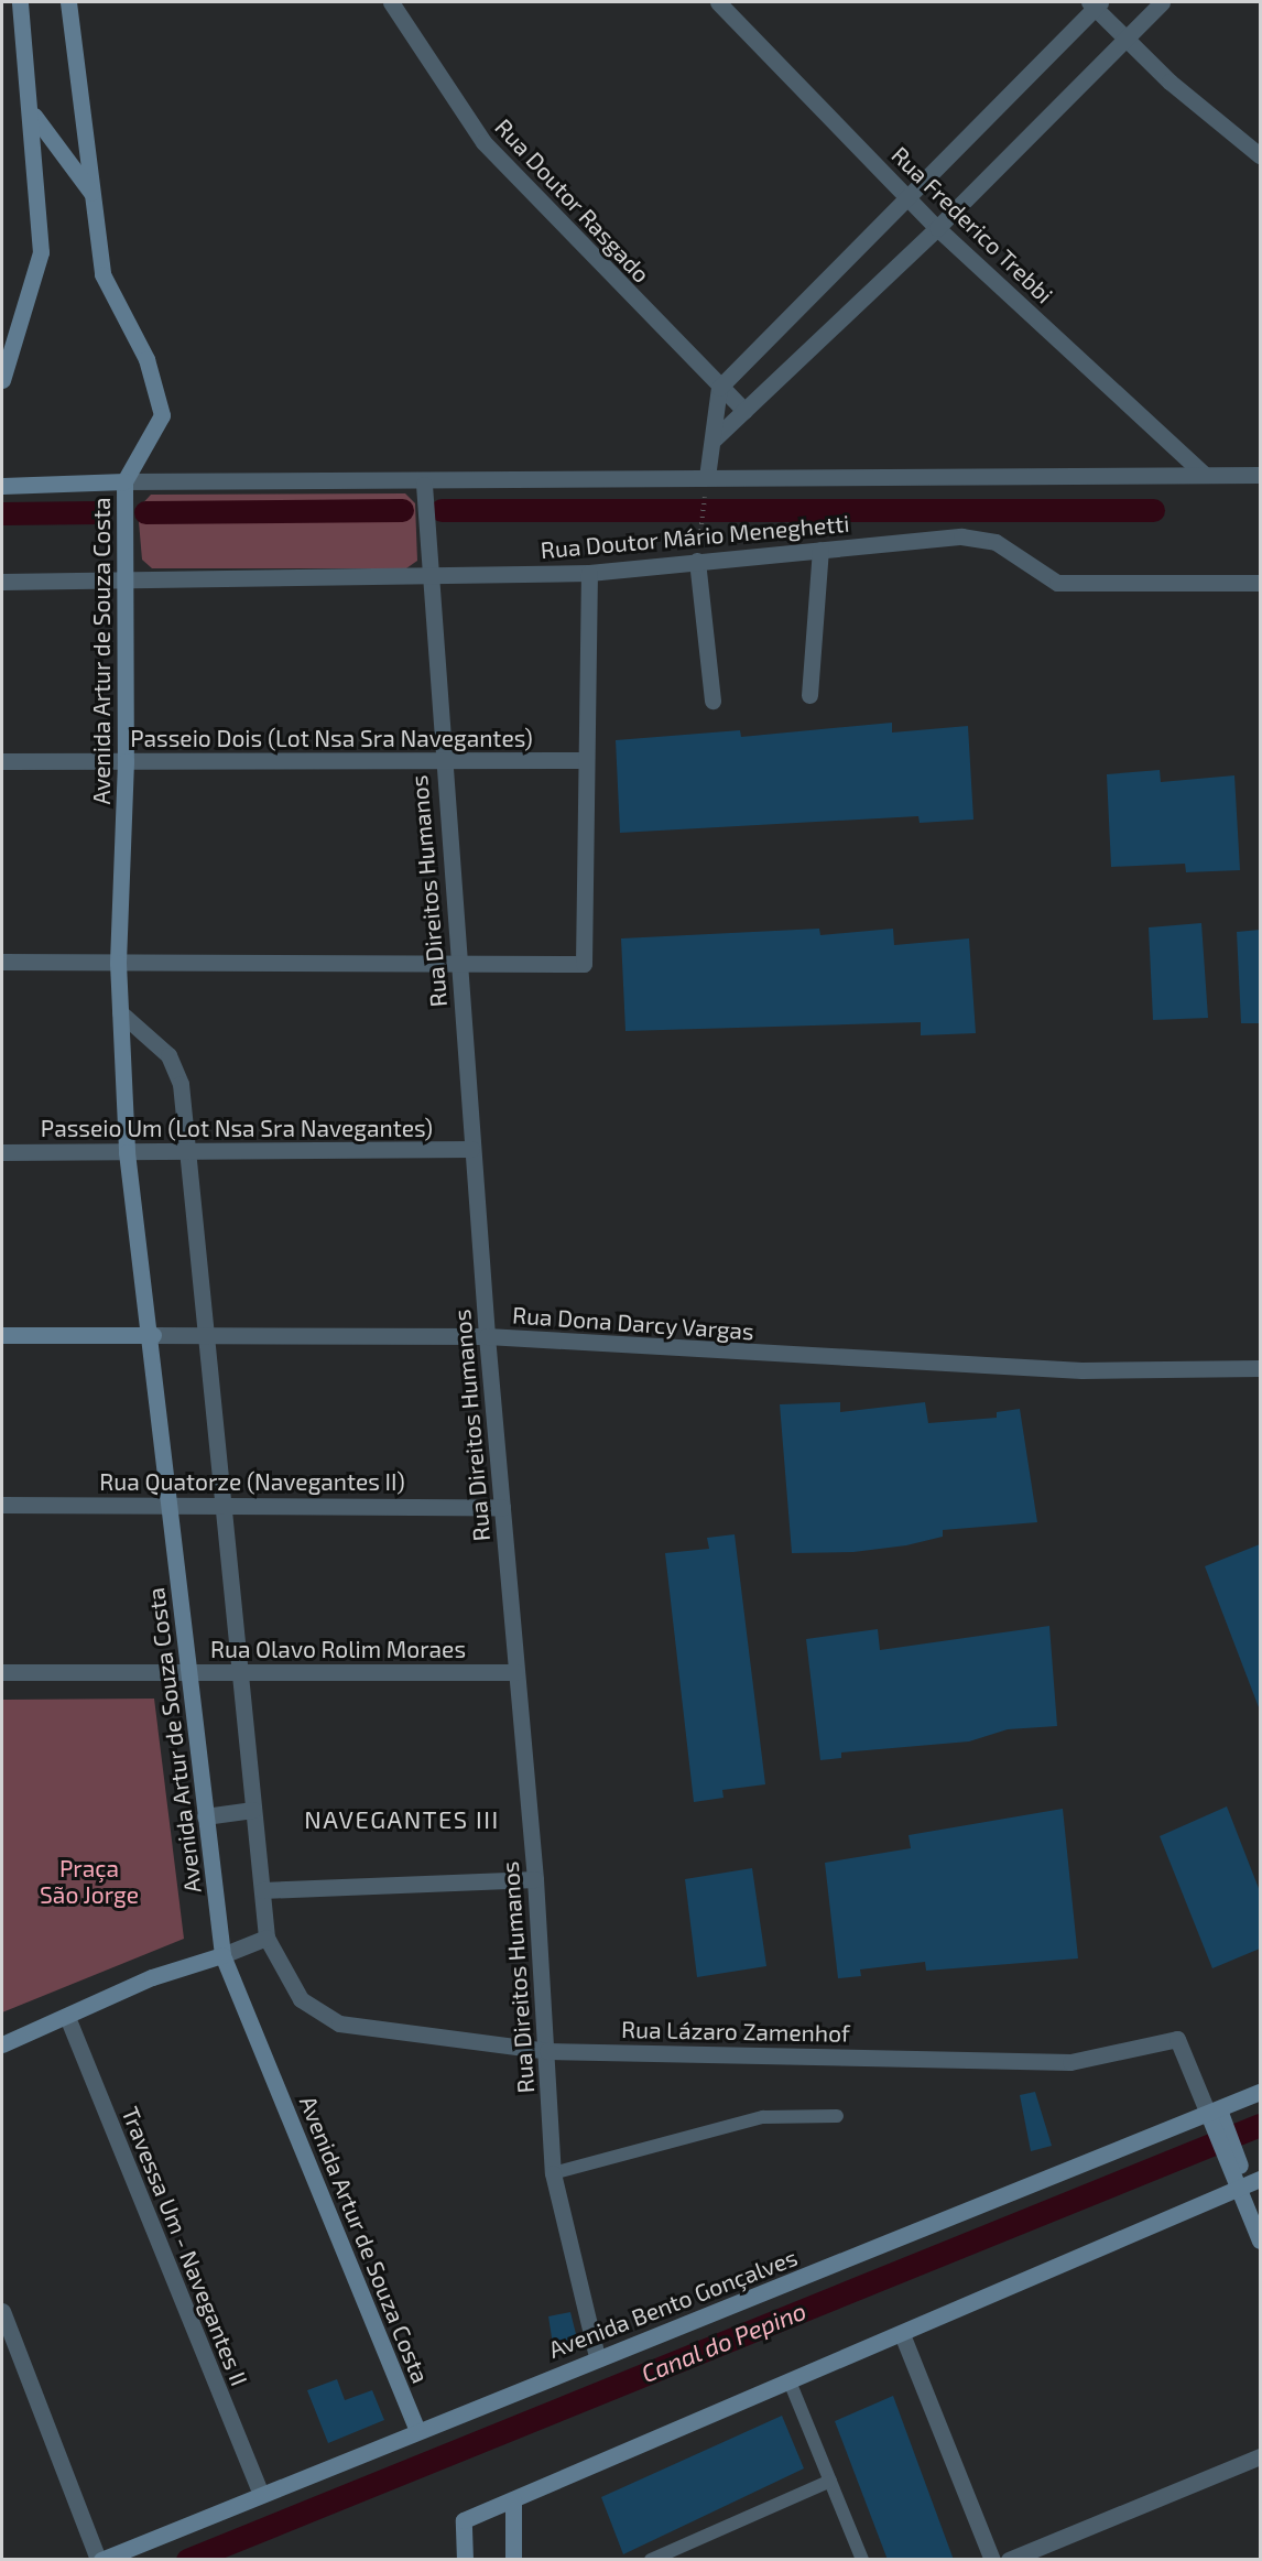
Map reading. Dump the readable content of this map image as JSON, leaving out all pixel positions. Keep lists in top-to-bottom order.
{
  "streets": {
    "street": [
      "Rua Doutor Rasgado",
      "Rua Frederico Trebbi",
      "Rua Doutor Mário Meneghetti",
      "Avenida Artur de Souza Costa",
      "Passeio Dois (Lot Nsa Sra Navegantes)",
      "Rua Direitos Humanos",
      "Passeio Um (Lot Nsa Sra Navegantes)",
      "Rua Dona Darcy Vargas",
      "Rua Quatorze (Navegantes II)",
      "Rua Olavo Rolim Moraes",
      "Rua Lázaro Zamenhof",
      "Travessa Um - Navegantes II",
      "Avenida Bento Gonçalves"
    ]
  },
  "crossings": [
    ["Rua Frederico Trebbi", "Rua Doutor Mário Meneghetti"],
    ["Rua Doutor Mário Meneghetti", "Avenida Artur de Souza Costa"],
    ["Rua Doutor Mário Meneghetti", "Rua Direitos Humanos"],
    ["Avenida Artur de Souza Costa", "Passeio Dois (Lot Nsa Sra Navegantes)"],
    ["Avenida Artur de Souza Costa", "Passeio Um (Lot Nsa Sra Navegantes)"],
    ["Avenida Artur de Souza Costa", "Rua Dona Darcy Vargas"],
    ["Avenida Artur de Souza Costa", "Rua Quatorze (Navegantes II)"],
    ["Avenida Artur de Souza Costa", "Rua Olavo Rolim Moraes"],
    ["Avenida Artur de Souza Costa", "Avenida Bento Gonçalves"],
    ["Passeio Dois (Lot Nsa Sra Navegantes)", "Rua Direitos Humanos"],
    ["Rua Direitos Humanos", "Passeio Um (Lot Nsa Sra Navegantes)"],
    ["Rua Direitos Humanos", "Rua Dona Darcy Vargas"],
    ["Rua Direitos Humanos", "Rua Quatorze (Navegantes II)"],
    ["Rua Direitos Humanos", "Rua Olavo Rolim Moraes"],
    ["Rua Direitos Humanos", "Rua Lázaro Zamenhof"],
    ["Rua Direitos Humanos", "Avenida Bento Gonçalves"],
    ["Rua Lázaro Zamenhof", "Avenida Bento Gonçalves"],
    ["Travessa Um - Navegantes II", "Avenida Bento Gonçalves"]
  ],
  "districts": ["NAVEGANTES III"],
  "water": ["Canal do Pepino"],
  "parks": ["Praça São Jorge"]
}
